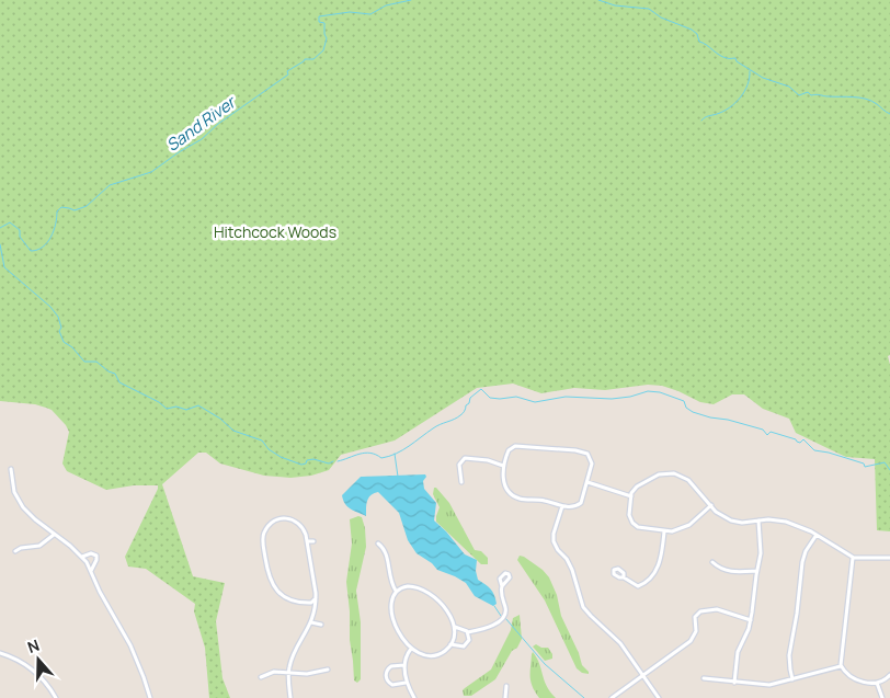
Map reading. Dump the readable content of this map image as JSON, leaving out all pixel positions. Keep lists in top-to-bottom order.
{
  "water": ["Sand River"],
  "parks": ["Hitchcock Woods"],
  "north": "top"
}
